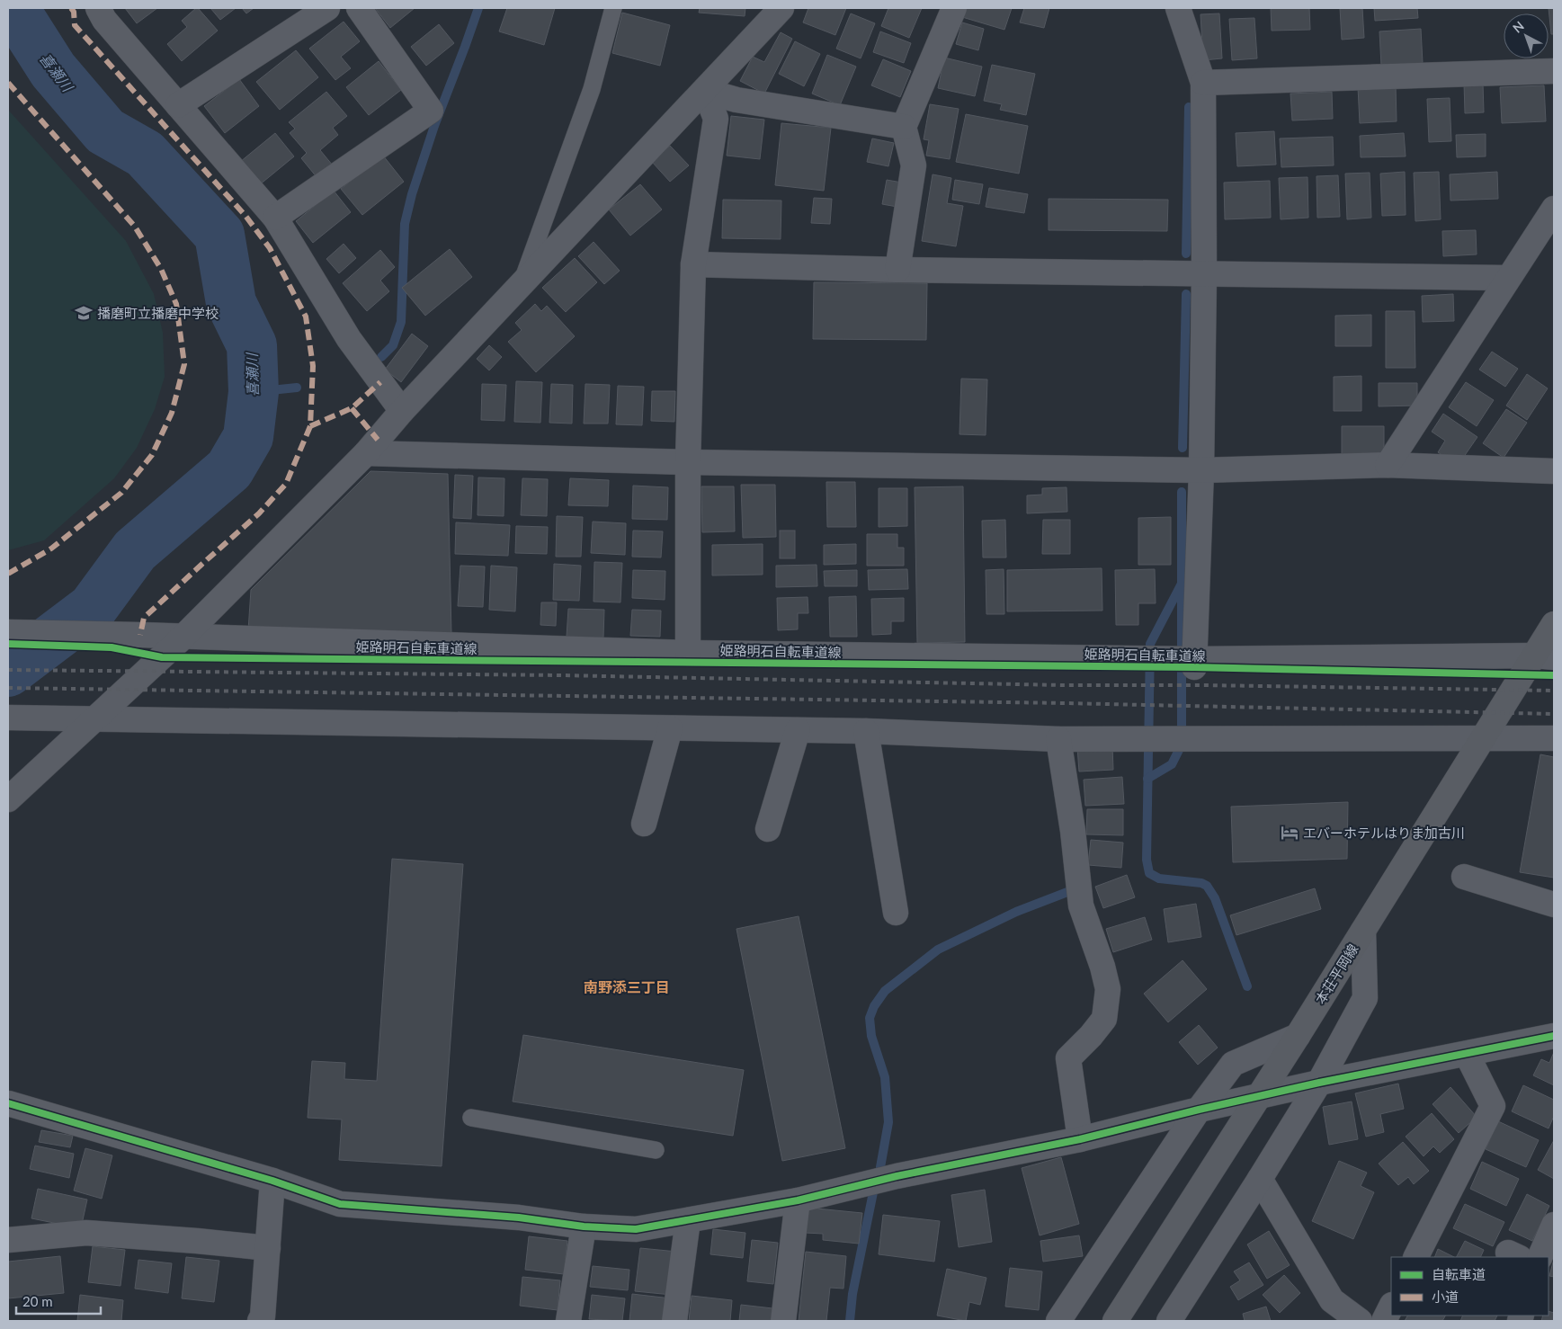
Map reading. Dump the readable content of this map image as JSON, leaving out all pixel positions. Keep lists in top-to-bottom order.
{
  "streets": {
    "main road": ["本荘平岡線"],
    "cycle path": ["姫路明石自転車道線"]
  },
  "districts": ["南野添三丁目"],
  "water": ["喜瀬川"],
  "places": {
    "school or university": ["播磨町立播磨中学校"],
    "hotel": ["エバーホテルはりま加古川"]
  },
  "legend": ["自転車道", "小道"],
  "scale_bar": "20 m",
  "north": "top left"
}
